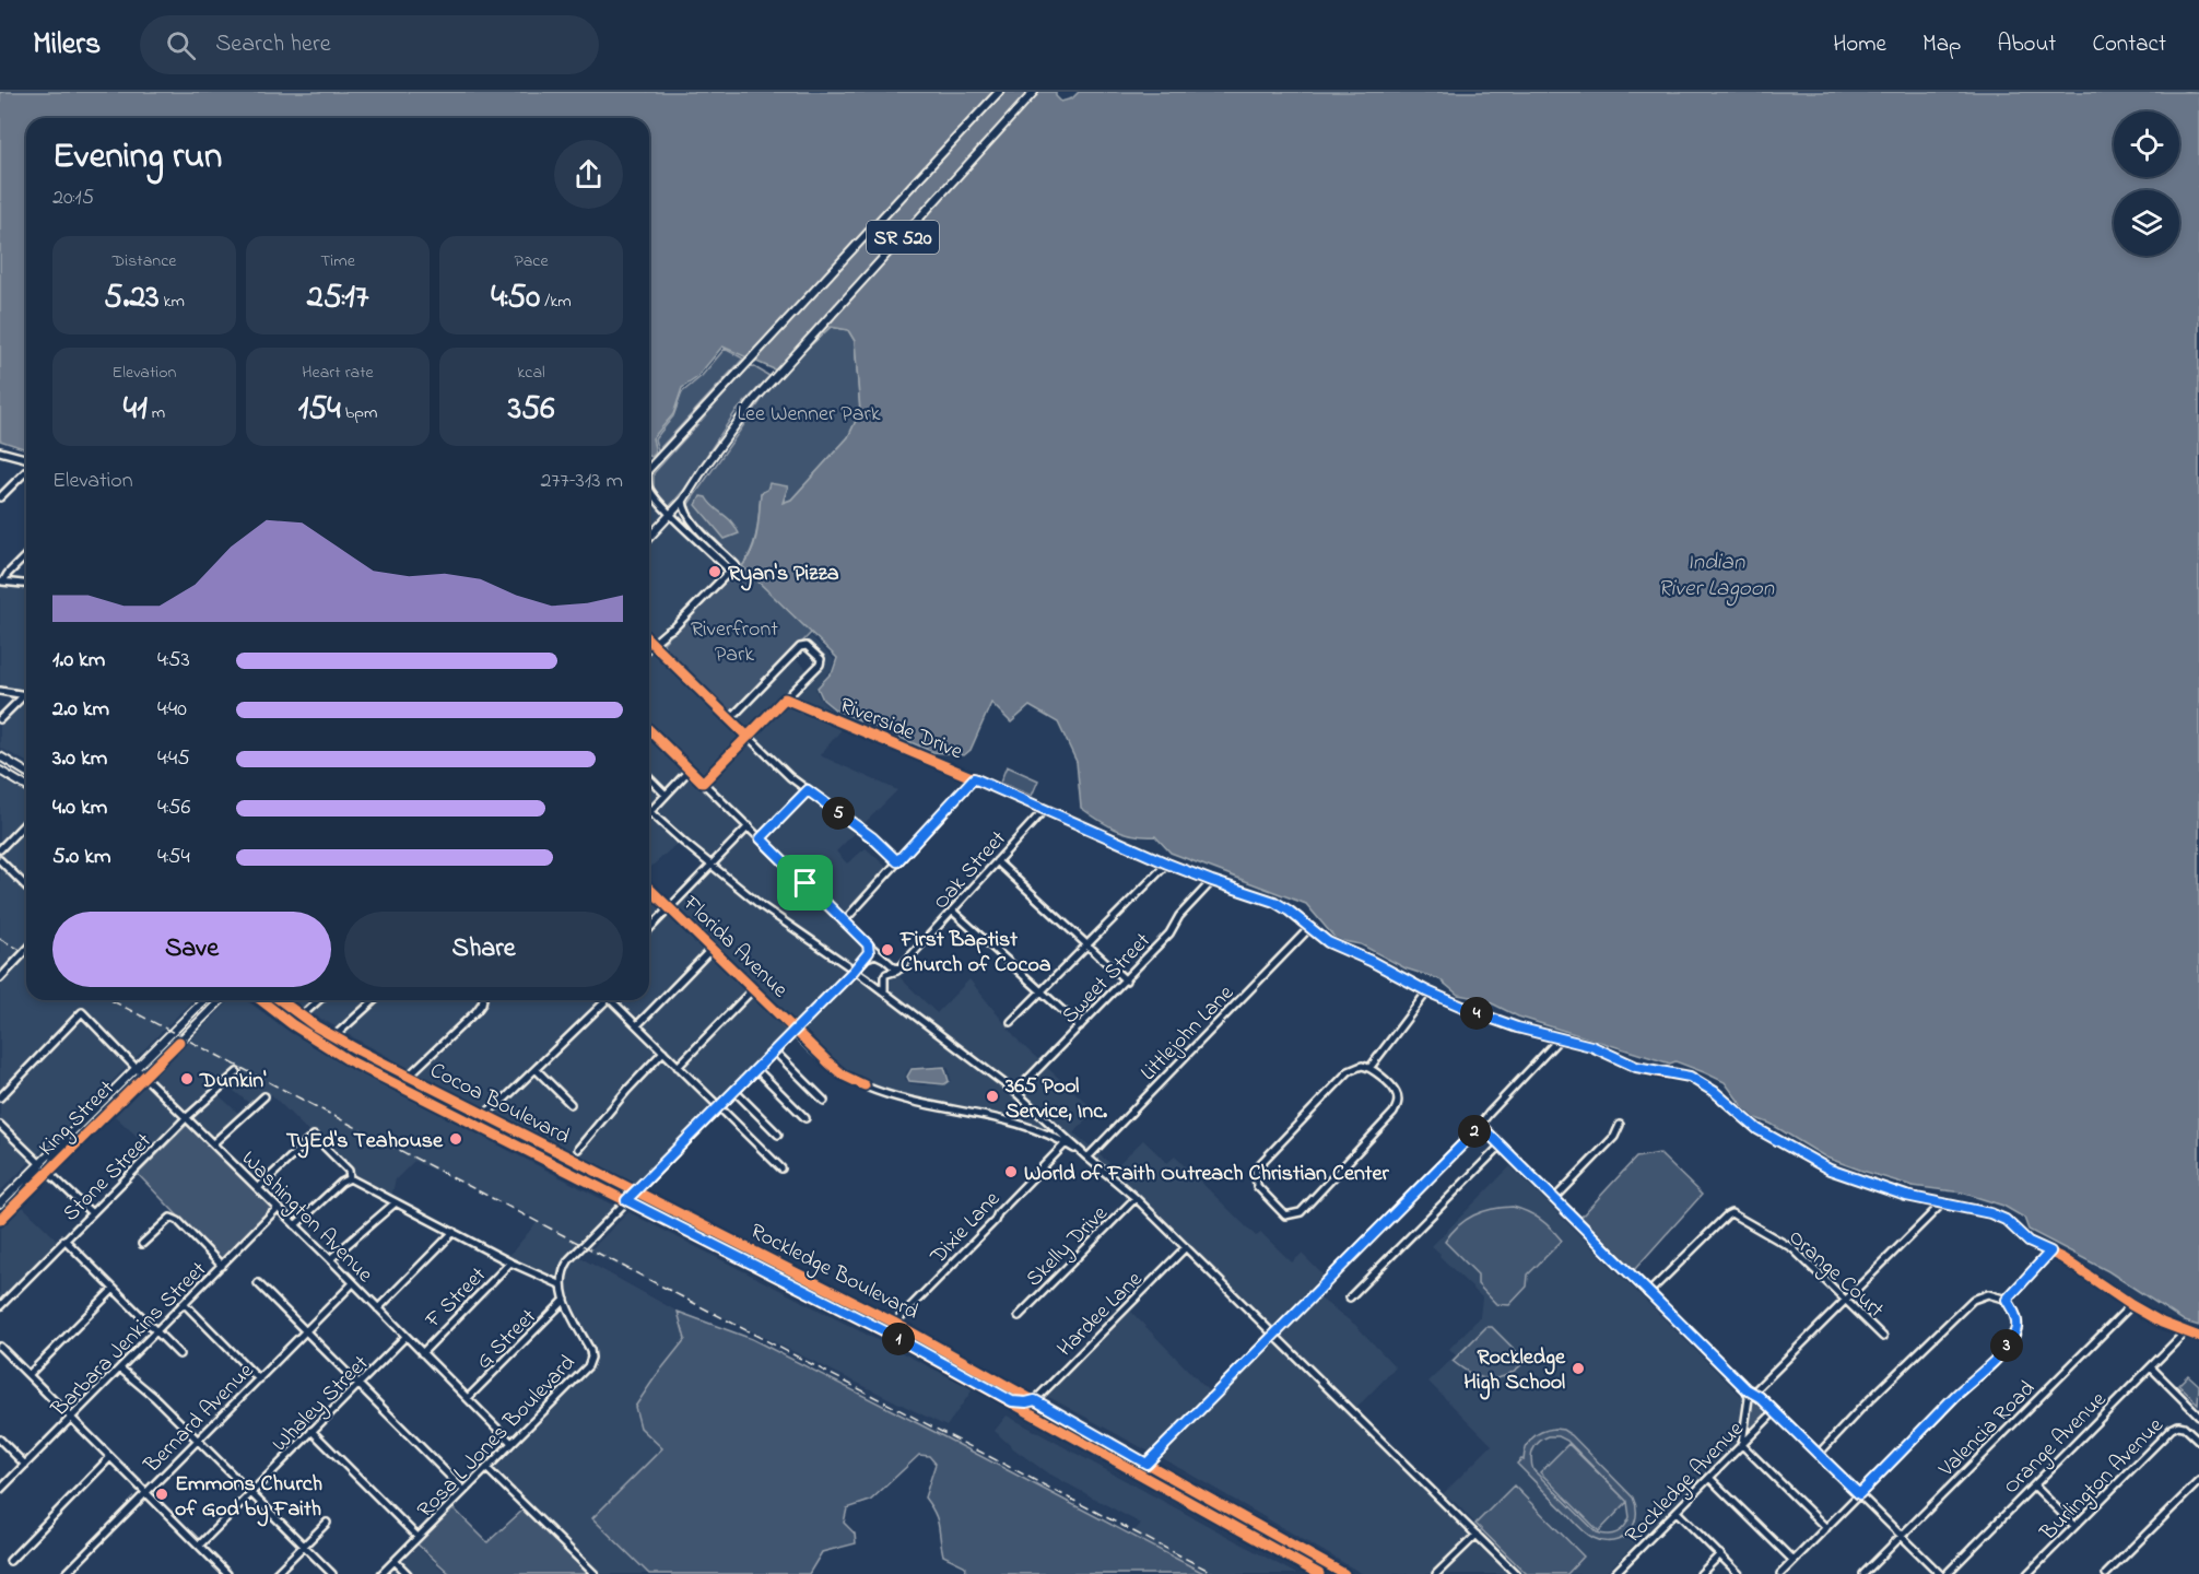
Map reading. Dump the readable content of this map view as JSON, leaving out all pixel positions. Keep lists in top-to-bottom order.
{
  "streets": {
    "main road": [
      "SR 520",
      "Cocoa Boulevard",
      "King Street",
      "Rockledge Boulevard"
    ],
    "street": [
      "Riverside Drive",
      "Oak Street",
      "Florida Avenue",
      "Sweet Street",
      "Littlejohn Lane",
      "Stone Street",
      "Washington Avenue",
      "Dixie Lane",
      "Skelly Drive",
      "Orange Court",
      "F Street",
      "Hardee Lane",
      "Barbara Jenkins Street",
      "G Street",
      "Whaley Street",
      "Bernard Avenue",
      "Valencia Road",
      "Rosa L Jones Boulevard",
      "Orange Avenue",
      "Burlington Avenue",
      "Rockledge Avenue"
    ]
  },
  "crossings": [
    ["Riverside Drive", "Oak Street"],
    ["Riverside Drive", "Sweet Street"],
    ["Riverside Drive", "Littlejohn Lane"],
    ["Riverside Drive", "Valencia Road"],
    ["Riverside Drive", "Orange Avenue"],
    ["Florida Avenue", "Littlejohn Lane"],
    ["Florida Avenue", "Dixie Lane"],
    ["Cocoa Boulevard", "Rockledge Boulevard"],
    ["King Street", "Washington Avenue"],
    ["Stone Street", "Washington Avenue"],
    ["Washington Avenue", "F Street"],
    ["Washington Avenue", "Barbara Jenkins Street"],
    ["Washington Avenue", "G Street"],
    ["Washington Avenue", "Whaley Street"],
    ["Washington Avenue", "Bernard Avenue"],
    ["Washington Avenue", "Rosa L Jones Boulevard"],
    ["Dixie Lane", "Rockledge Boulevard"],
    ["Rockledge Boulevard", "Hardee Lane"],
    ["G Street", "Rosa L Jones Boulevard"]
  ],
  "water": ["Indian River Lagoon"],
  "parks": ["Lee Wenner Park", "Riverfront Park"],
  "places": [
    "Ryan's Pizza",
    "First Baptist Church of Cocoa",
    "Dunkin'",
    "365 Pool Service, Inc.",
    "TyEd's Teahouse",
    "World of Faith Outreach Christian Center",
    "Rockledge High School",
    "Emmons Church of God by Faith"
  ],
  "page": {
    "header": "Milers",
    "search": "Search here",
    "nav": [
      "Home",
      "Map",
      "About",
      "Contact"
    ],
    "heading": ["Evening run", "20:15"],
    "stats": [
      ["Distance", "5.23 km"],
      ["Time", "25:17"],
      ["Pace", "4:50 /km"],
      ["Elevation", "41 m"],
      ["Heart rate", "154 bpm"],
      ["kcal", "356"]
    ],
    "chart": ["Elevation", "277–313 m"],
    "list": [
      {
        "name": "1.0 km",
        "note": "4:53"
      },
      {
        "name": "2.0 km",
        "note": "4:40"
      },
      {
        "name": "3.0 km",
        "note": "4:45"
      },
      {
        "name": "4.0 km",
        "note": "4:56"
      },
      {
        "name": "5.0 km",
        "note": "4:54"
      }
    ],
    "pins": [
      "5",
      "4",
      "2",
      "1",
      "3"
    ],
    "buttons": ["Save", "Share"]
  }
}
